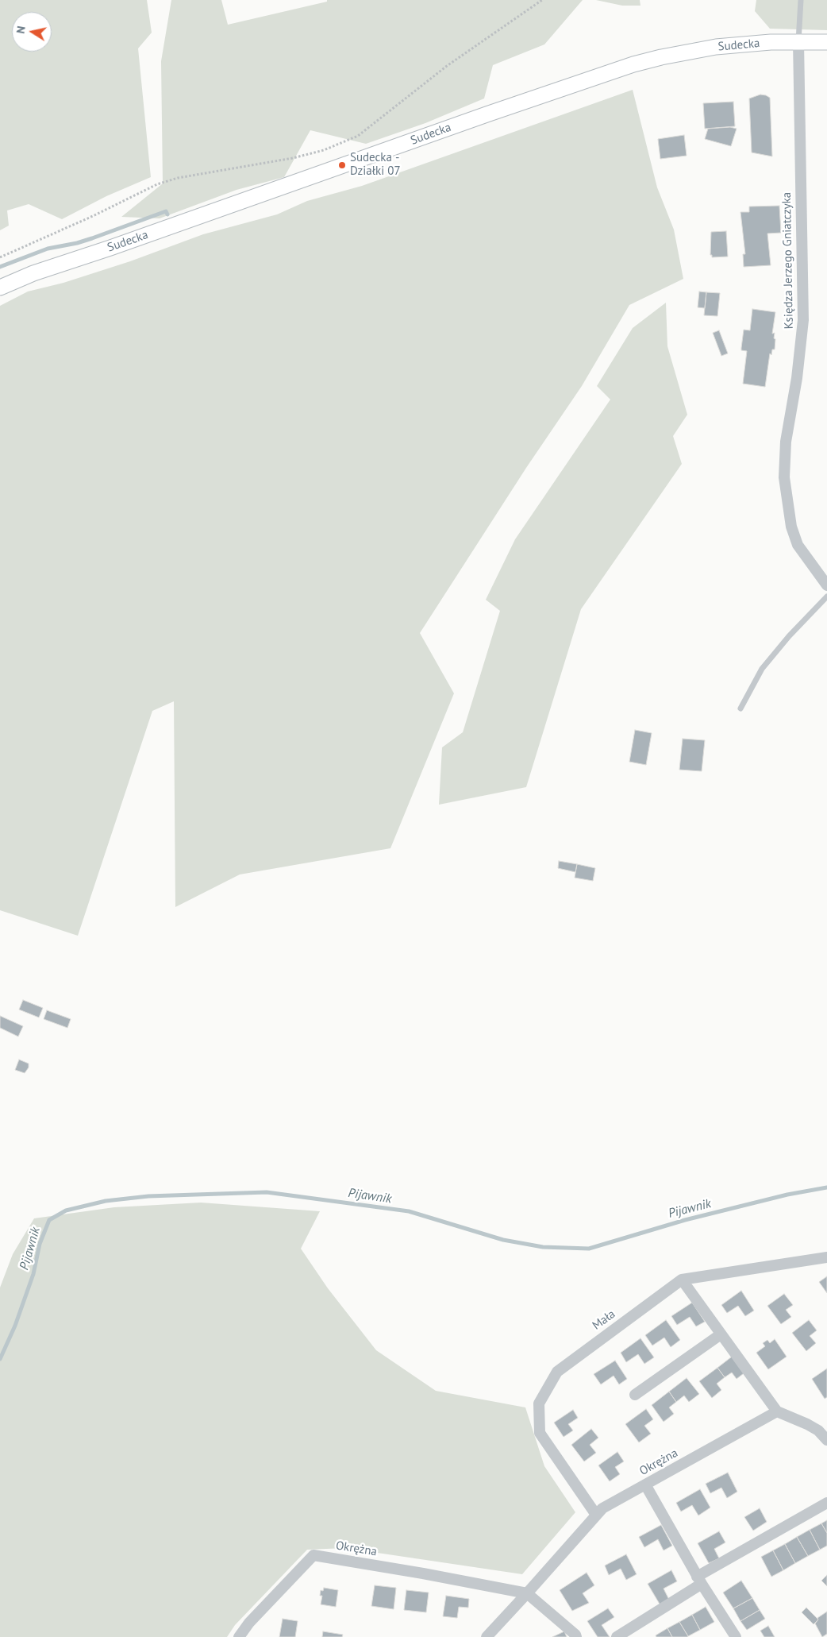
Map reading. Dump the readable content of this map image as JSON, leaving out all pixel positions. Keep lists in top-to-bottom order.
{
  "streets": {
    "main road": ["Sudecka"],
    "street": ["Księdza Jerzego Gniatczyka", "Mała", "Okrężna"]
  },
  "crossings": [
    ["Sudecka", "Księdza Jerzego Gniatczyka"],
    ["Mała", "Okrężna"]
  ],
  "water": ["Pijawnik"],
  "places": ["Sudecka - Działki 07"],
  "north": "left"
}
